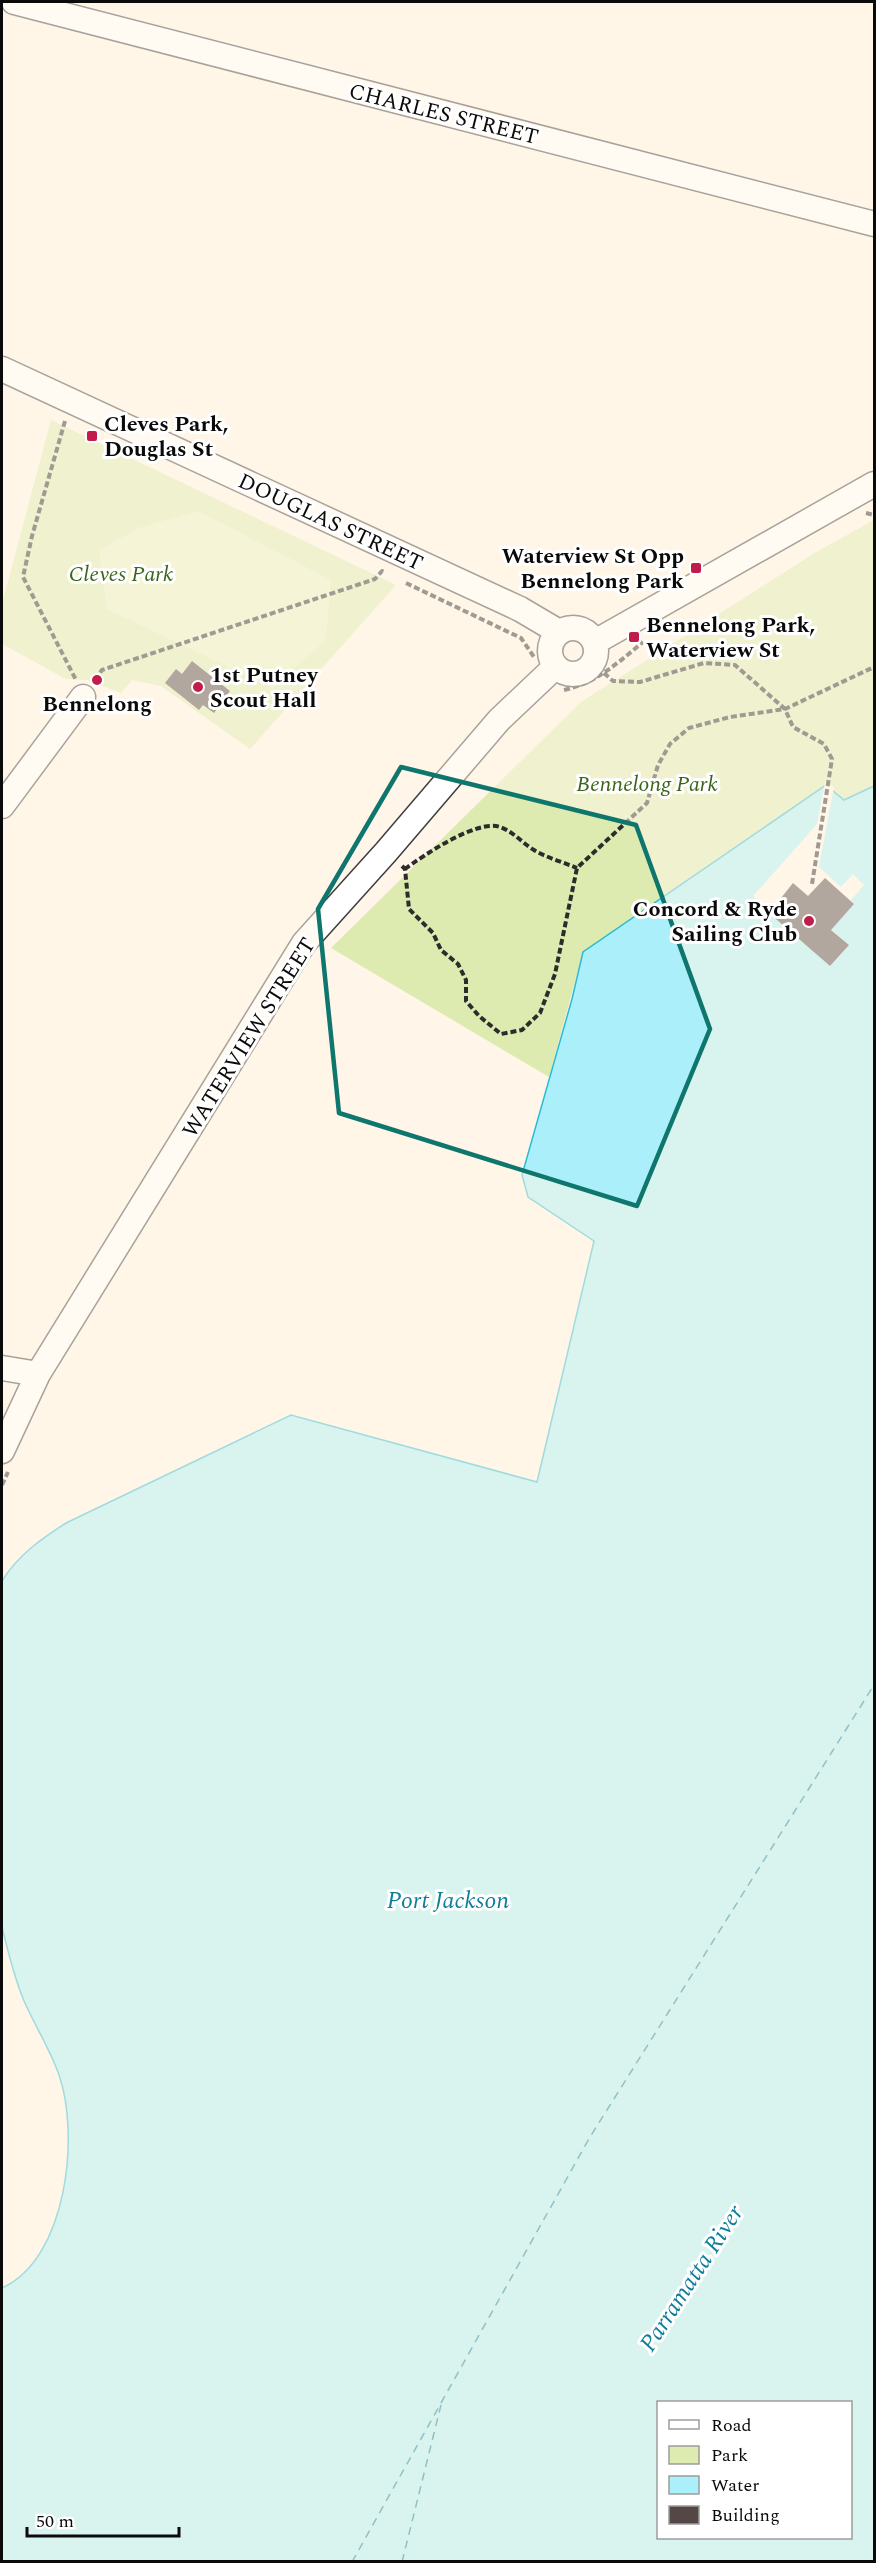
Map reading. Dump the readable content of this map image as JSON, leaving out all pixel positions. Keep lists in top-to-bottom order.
{
  "streets": {
    "street": ["CHARLES STREET", "DOUGLAS STREET", "WATERVIEW STREET"]
  },
  "crossings": [
    ["DOUGLAS STREET", "WATERVIEW STREET"]
  ],
  "water": ["Port Jackson", "Parramatta River"],
  "parks": ["Cleves Park", "Bennelong Park"],
  "places": {
    "transit": ["Cleves Park, Douglas St", "Waterview St Opp Bennelong Park", "Bennelong Park, Waterview St"],
    "other": ["Bennelong", "1st Putney Scout Hall", "Concord & Ryde Sailing Club"]
  },
  "legend": [
    "Road",
    "Park",
    "Water",
    "Building"
  ],
  "scale_bar": "50 m"
}
